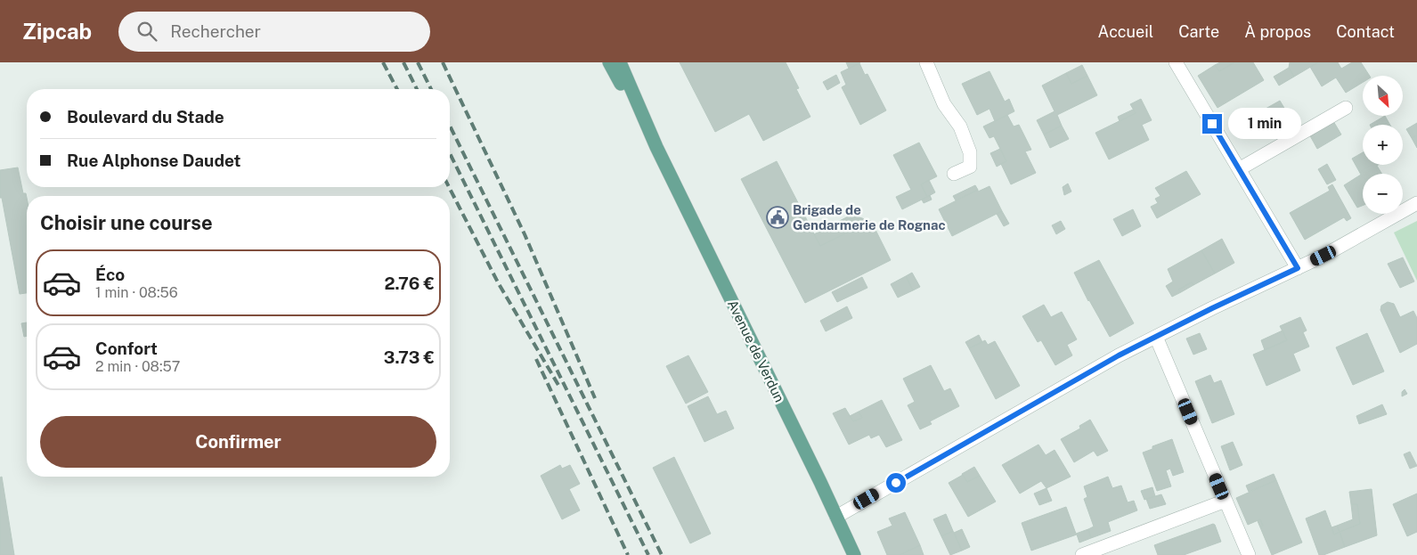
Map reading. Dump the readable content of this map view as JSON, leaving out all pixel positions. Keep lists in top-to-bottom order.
{
  "streets": {
    "main road": ["Avenue de Verdun"]
  },
  "places": {
    "public building": ["Brigade de Gendarmerie de Rognac"]
  },
  "north": "bottom right",
  "page": {
    "header": "Zipcab",
    "search": "Rechercher",
    "nav": [
      "Accueil",
      "Carte",
      "À propos",
      "Contact"
    ],
    "map_buttons": ["+", "−"],
    "banner": ["Boulevard du Stade", "Rue Alphonse Daudet"],
    "bubble": "1 min",
    "heading": "Choisir une course",
    "list": [
      {
        "name": "Éco",
        "note": "1 min · 08:56",
        "value": "2.76 €"
      },
      {
        "name": "Confort",
        "note": "2 min · 08:57",
        "value": "3.73 €"
      }
    ],
    "buttons": "Confirmer"
  }
}
